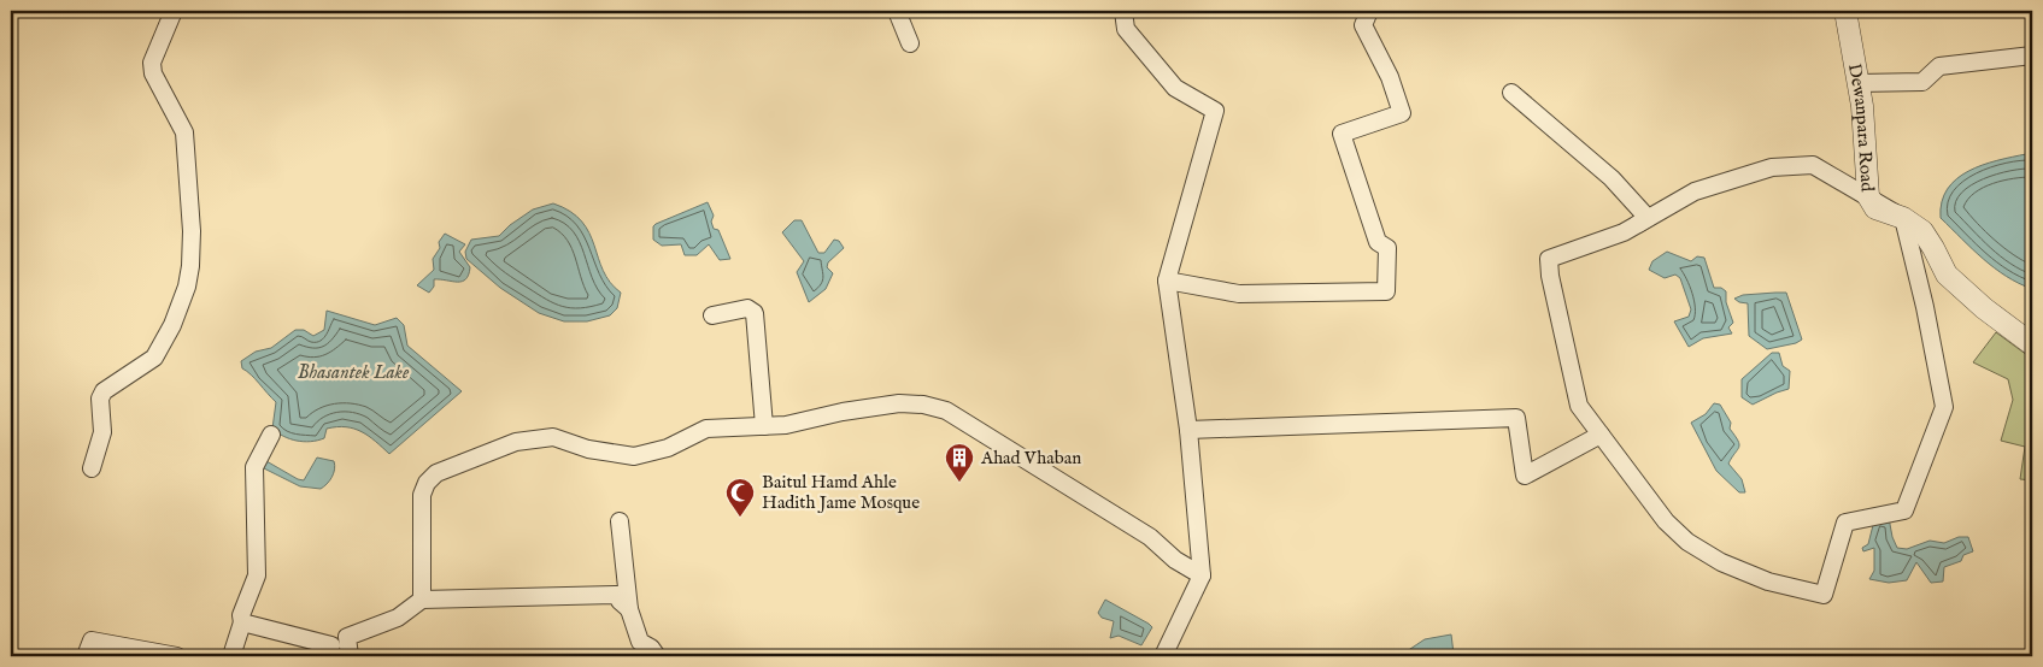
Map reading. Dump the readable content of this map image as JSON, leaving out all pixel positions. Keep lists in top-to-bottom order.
{
  "streets": {
    "street": ["Dewanpara Road"]
  },
  "water": ["Bhasantek Lake"],
  "places": {
    "building": ["Ahad Vhaban"],
    "mosque": ["Baitul Hamd Ahle Hadith Jame Mosque"]
  }
}
